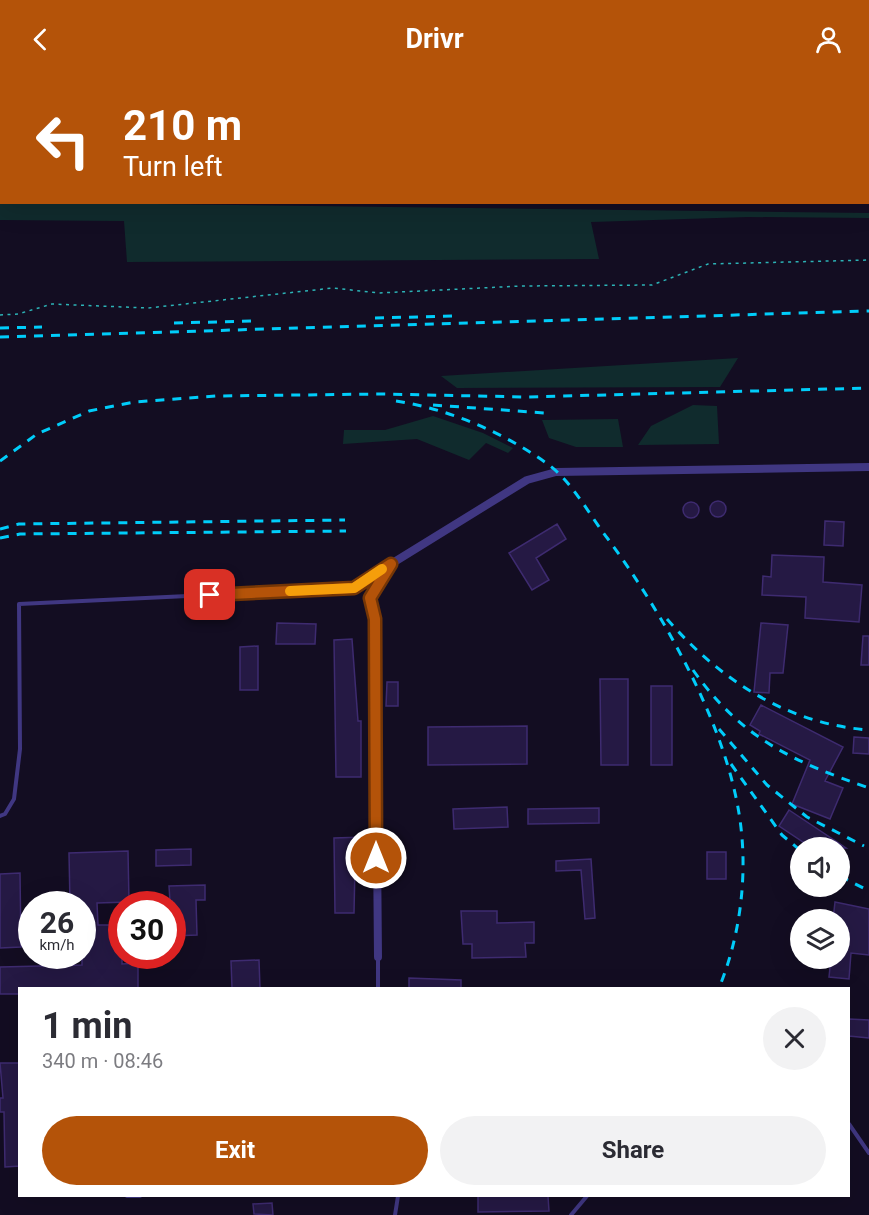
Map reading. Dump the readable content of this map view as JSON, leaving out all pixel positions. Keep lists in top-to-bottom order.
{
  "page": {
    "header": "Drivr",
    "turn": ["210 m", "Turn left"],
    "speed": "26 km/h",
    "limit": "30",
    "heading": ["1 min", "340 m · 08:46"],
    "buttons": ["Exit", "Share"]
  }
}
